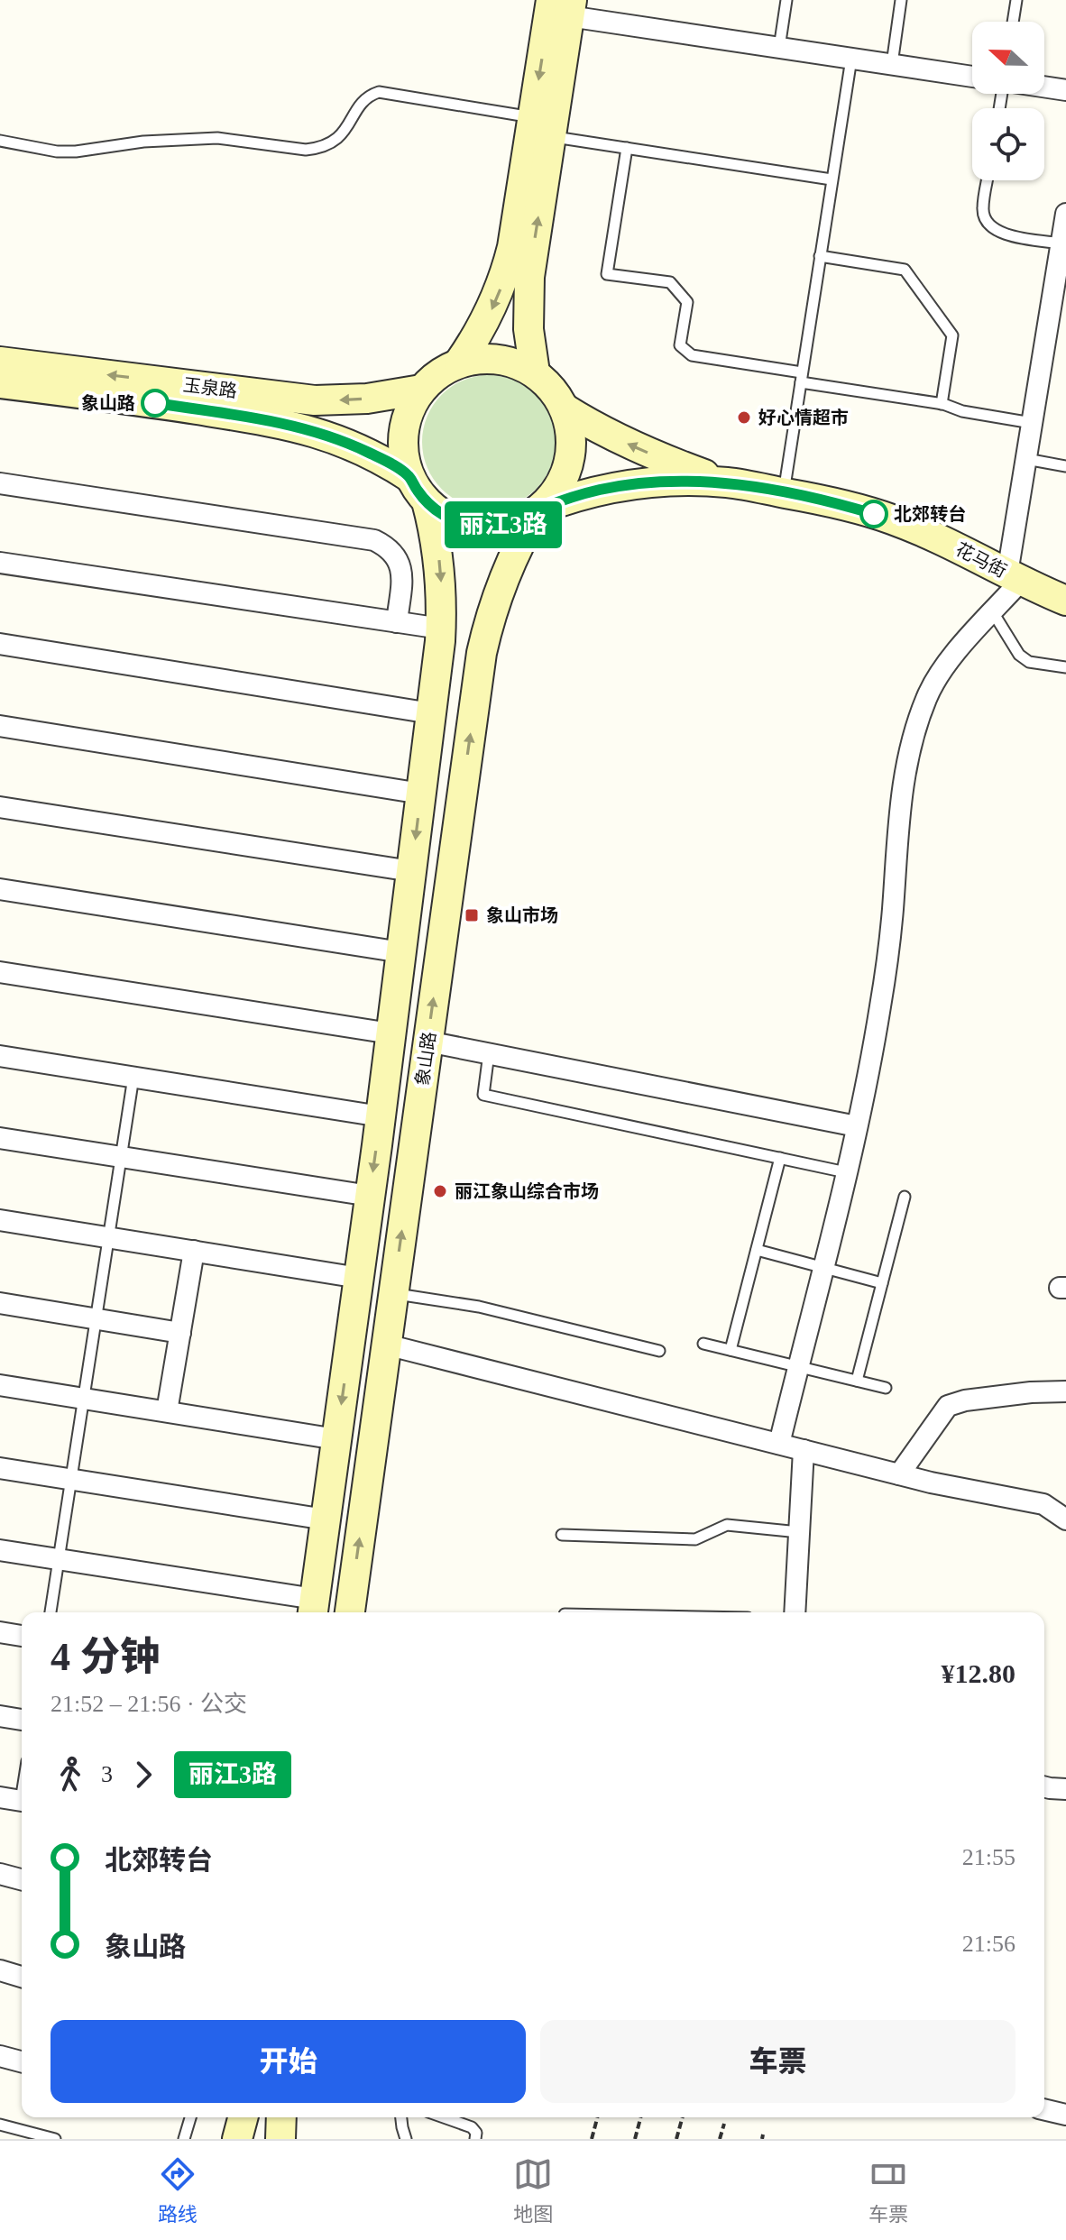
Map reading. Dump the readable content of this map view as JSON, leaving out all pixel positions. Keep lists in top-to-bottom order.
{
  "streets": {
    "main road": ["玉泉路", "花马街", "象山路"]
  },
  "crossings": [
    ["玉泉路", "花马街"],
    ["玉泉路", "象山路"],
    ["花马街", "象山路"]
  ],
  "places": {
    "other": [
      "象山路",
      "好心情超市",
      "北郊转台",
      "丽江象山综合市场"
    ],
    "transit": ["象山市场"]
  },
  "lines": ["bus line 丽江3路"],
  "north": "left",
  "page": {
    "on_map": "丽江3路",
    "heading": ["4 分钟", "21:52 – 21:56 · 公交", "¥12.80"],
    "legs": ["3", "丽江3路"],
    "list": [
      {
        "name": "北郊转台",
        "value": "21:55"
      },
      {
        "name": "象山路",
        "value": "21:56"
      }
    ],
    "buttons": ["开始", "车票"],
    "tabs": ["路线", "地图", "车票"]
  }
}
